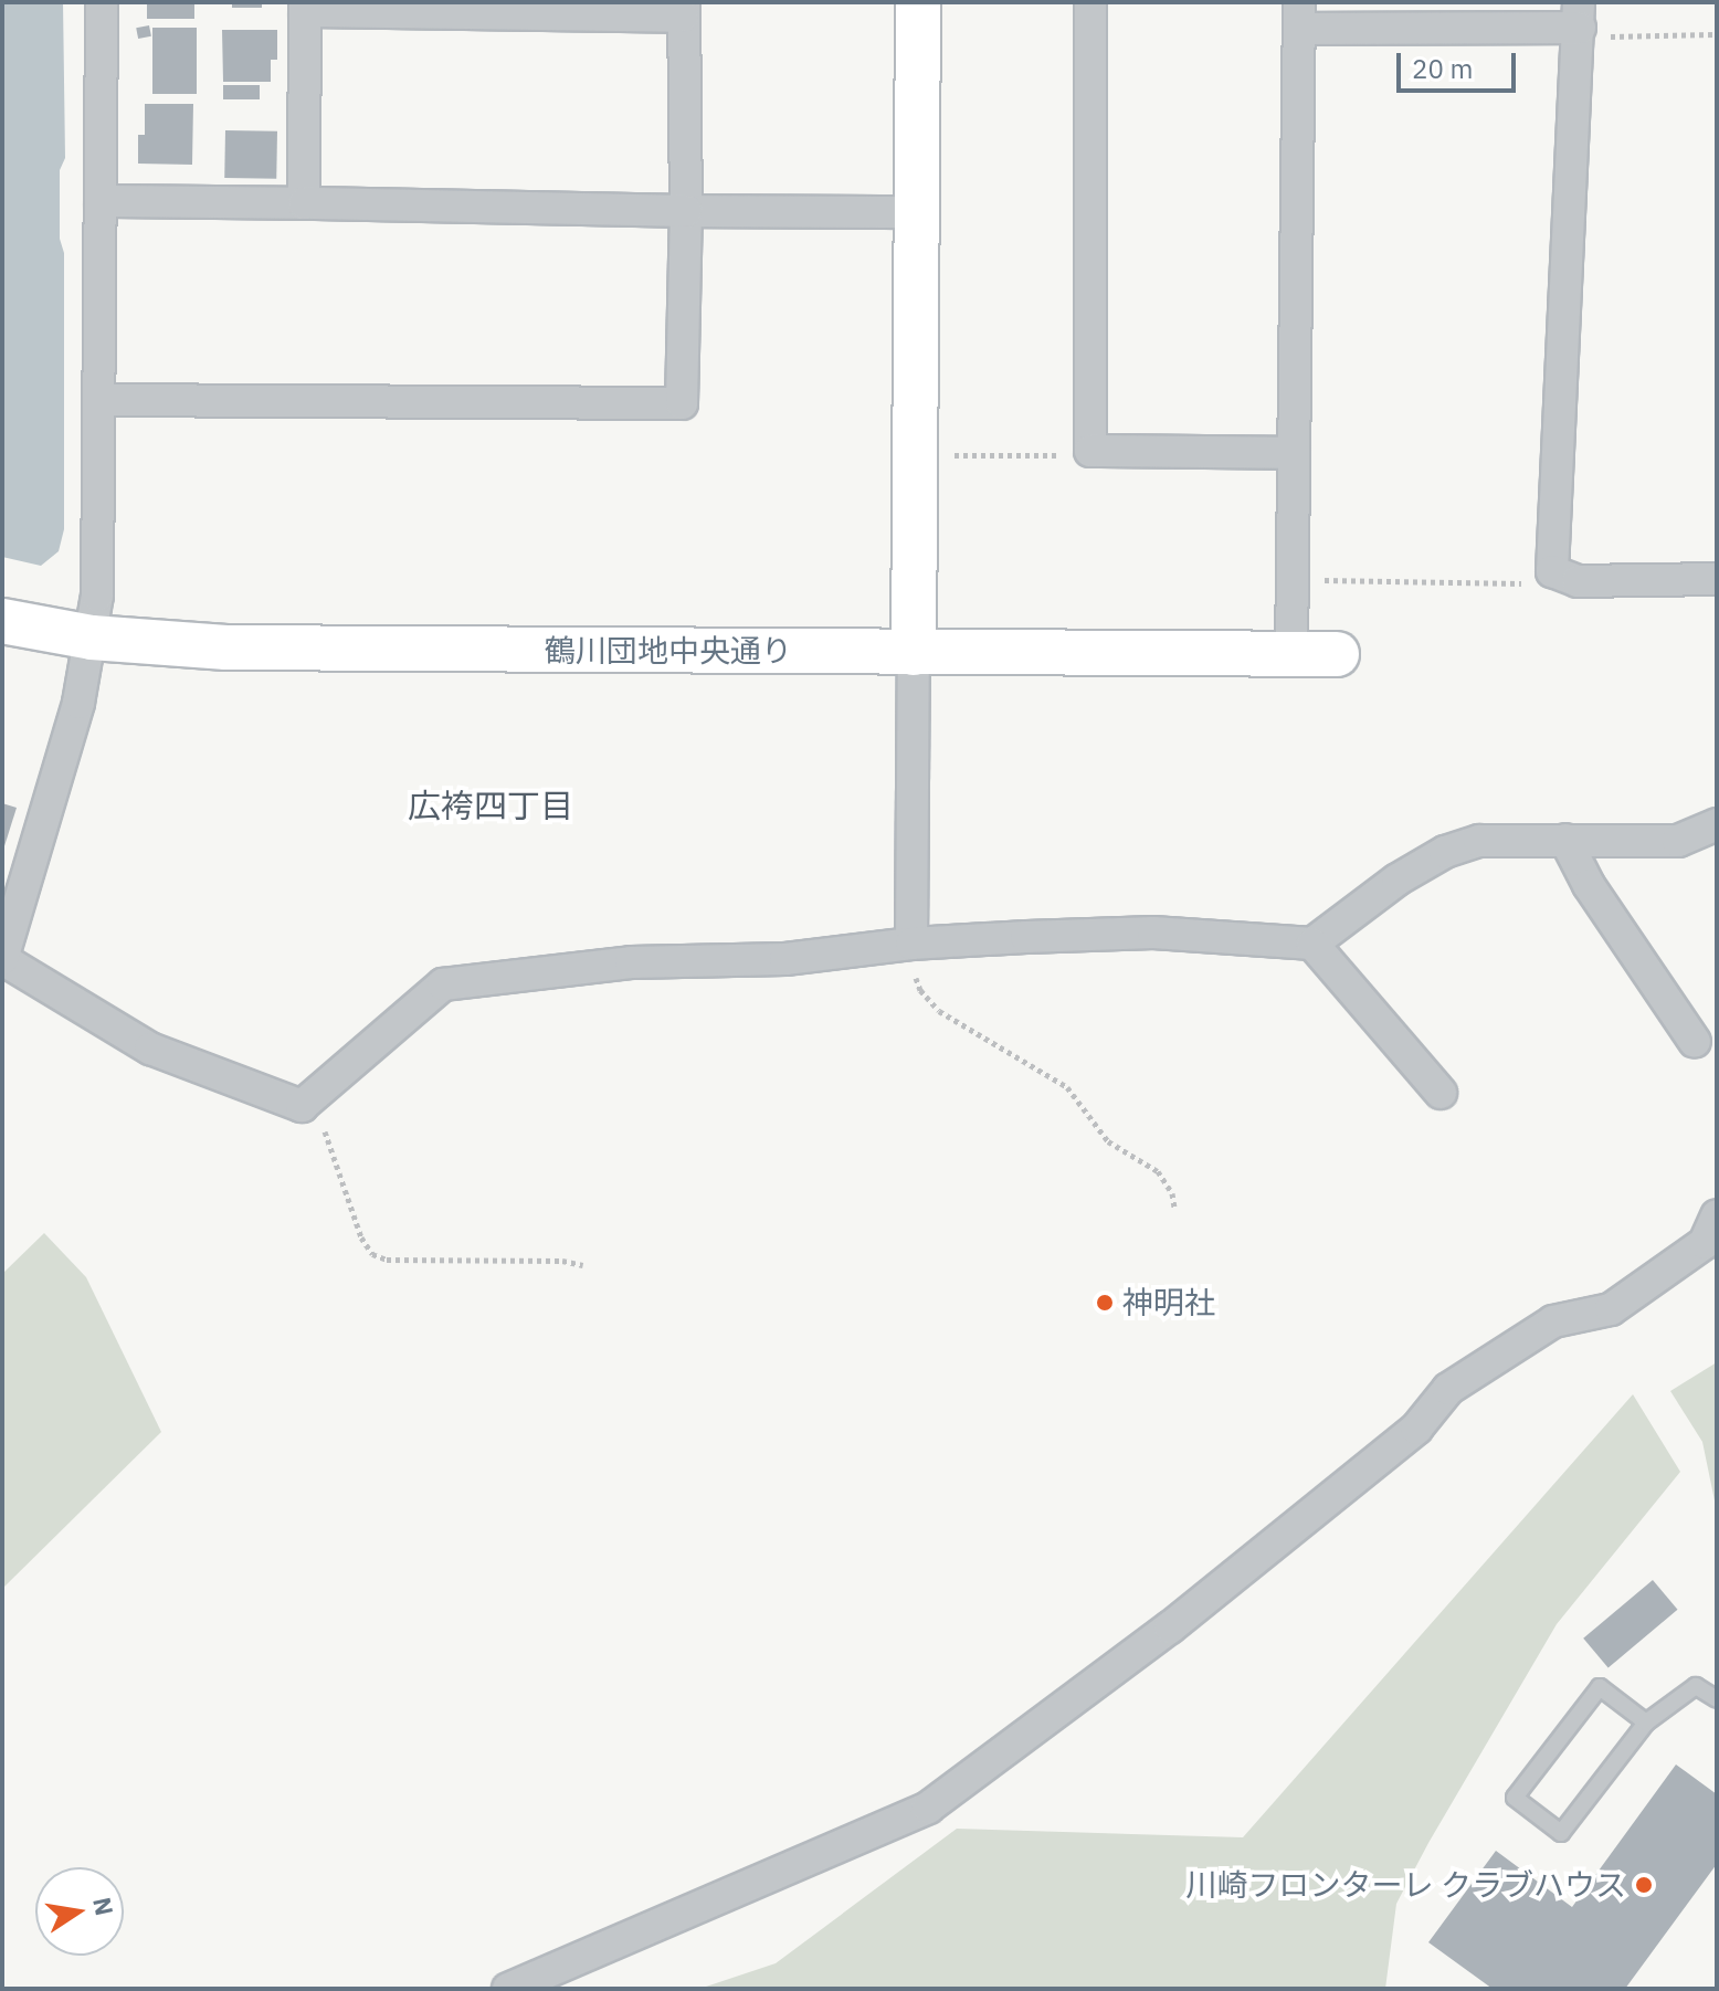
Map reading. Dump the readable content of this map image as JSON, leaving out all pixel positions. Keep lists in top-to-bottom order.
{
  "streets": {
    "street": ["鶴川団地中央通り"]
  },
  "districts": ["広袴四丁目"],
  "places": ["神明社", "川崎フロンターレ クラブハウス"],
  "scale_bar": "20 m",
  "north": "right"
}
